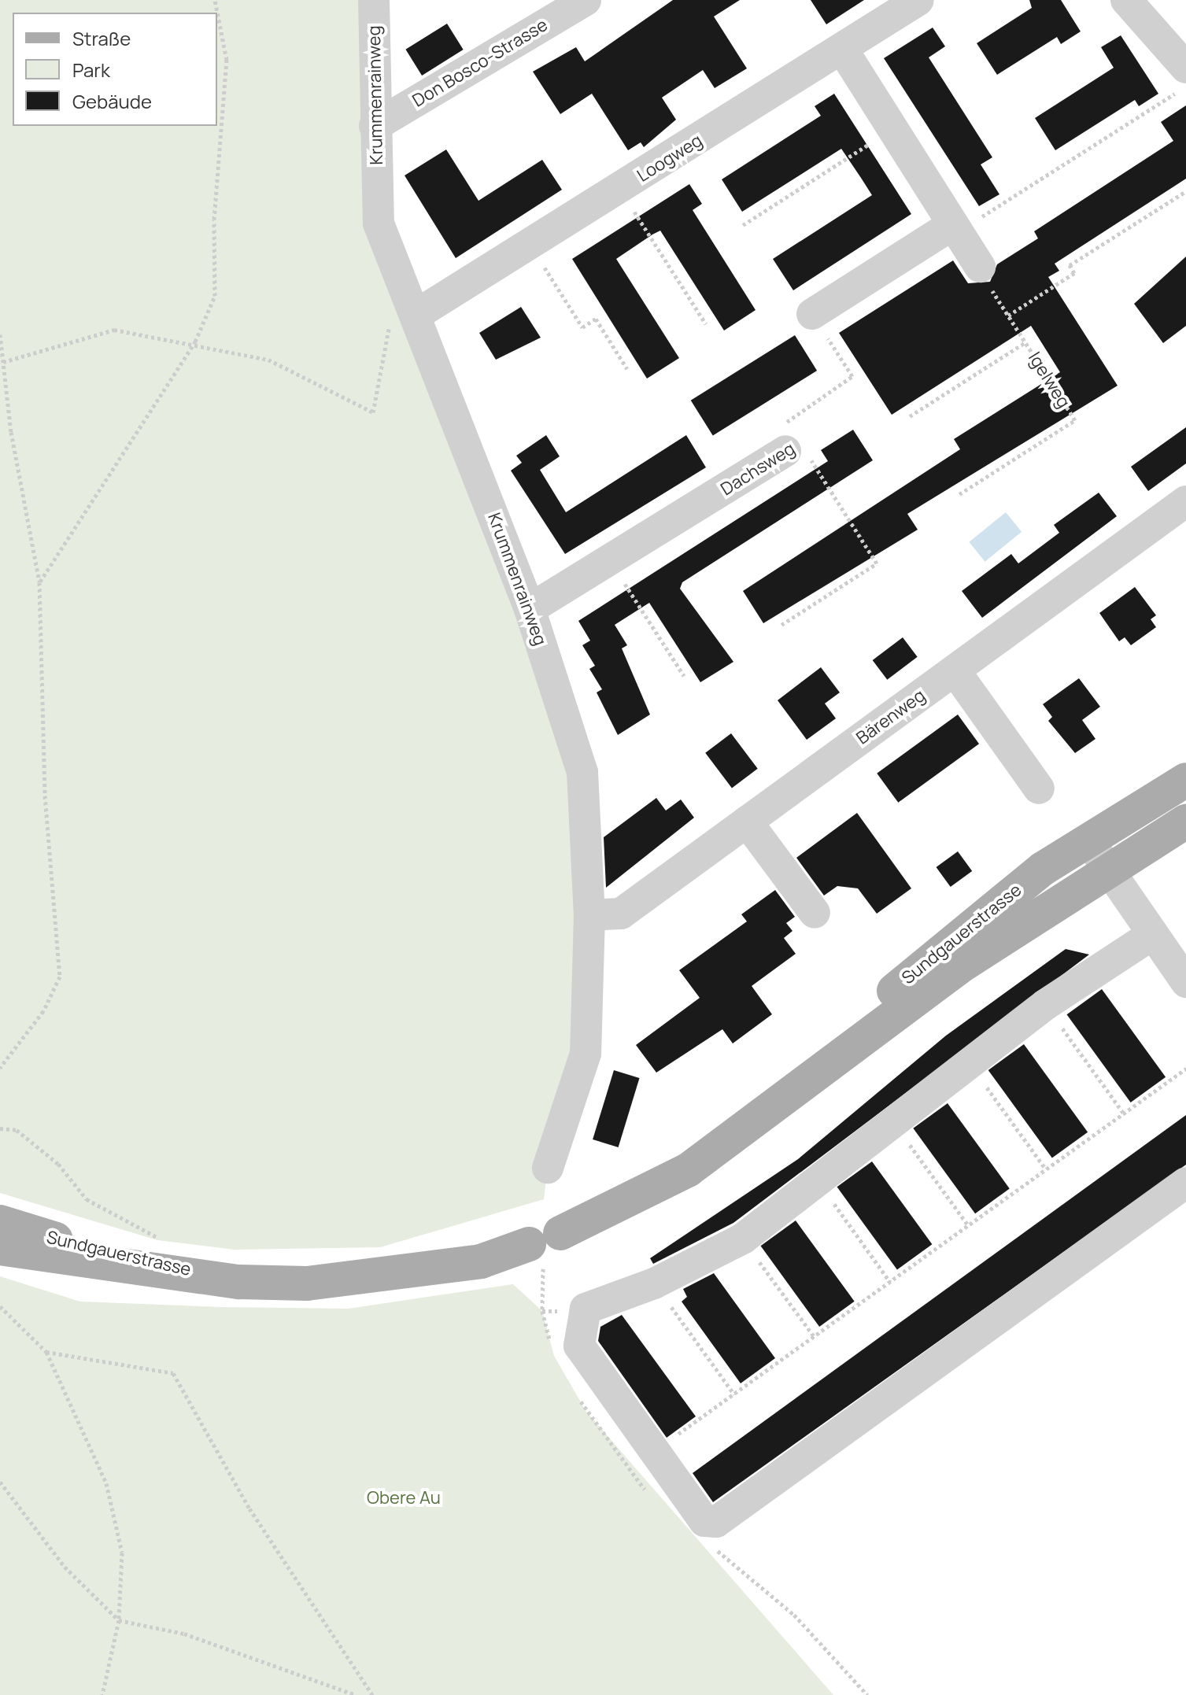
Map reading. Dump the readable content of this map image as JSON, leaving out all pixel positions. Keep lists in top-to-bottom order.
{
  "streets": {
    "main road": ["Sundgauerstrasse"],
    "street": [
      "Don Bosco-Strasse",
      "Krummenrainweg",
      "Loogweg",
      "Dachsweg",
      "Bärenweg"
    ],
    "path": ["Igelweg"]
  },
  "crossings": [
    ["Don Bosco-Strasse", "Krummenrainweg"],
    ["Krummenrainweg", "Loogweg"],
    ["Krummenrainweg", "Dachsweg"],
    ["Krummenrainweg", "Bärenweg"]
  ],
  "parks": ["Obere Au"],
  "legend": ["Straße", "Park", "Gebäude"]
}
